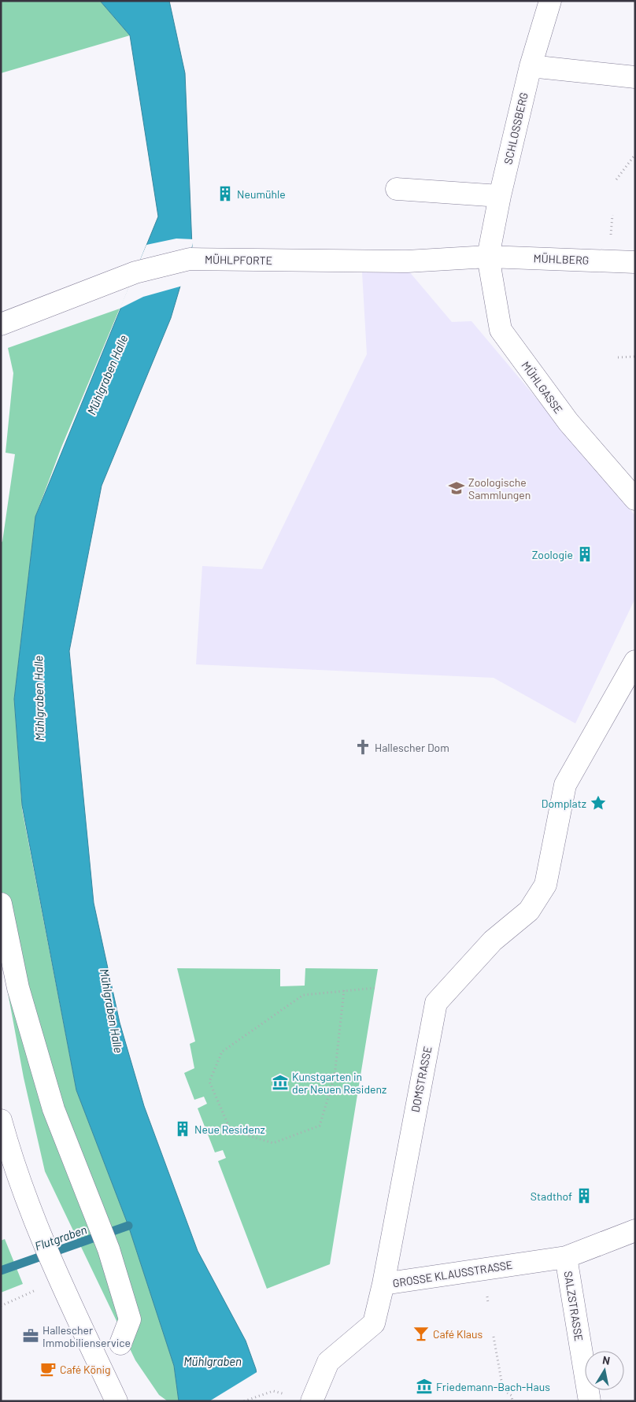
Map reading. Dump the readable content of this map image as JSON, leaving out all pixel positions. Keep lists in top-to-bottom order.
{
  "streets": {
    "street": [
      "SCHLOSSBERG",
      "MÜHLBERG",
      "MÜHLPFORTE",
      "MÜHLGASSE",
      "DOMSTRASSE",
      "GROSSE KLAUSSTRASSE",
      "SALZSTRASSE"
    ]
  },
  "crossings": [
    ["SCHLOSSBERG", "MÜHLBERG"],
    ["SCHLOSSBERG", "MÜHLPFORTE"],
    ["SCHLOSSBERG", "MÜHLGASSE"],
    ["MÜHLBERG", "MÜHLPFORTE"],
    ["MÜHLBERG", "MÜHLGASSE"],
    ["MÜHLPFORTE", "MÜHLGASSE"],
    ["DOMSTRASSE", "GROSSE KLAUSSTRASSE"],
    ["GROSSE KLAUSSTRASSE", "SALZSTRASSE"]
  ],
  "water": ["Mühlgraben Halle", "Flutgraben", "Mühlgraben"],
  "places": {
    "building": [
      "Neumühle",
      "Zoologie",
      "Neue Residenz",
      "Stadthof"
    ],
    "school or university": ["Zoologische Sammlungen"],
    "church": ["Hallescher Dom"],
    "place": ["Domplatz"],
    "museum": ["Kunstgarten in der Neuen Residenz", "Friedemann-Bach-Haus"],
    "bar": ["Café Klaus"],
    "office": ["Hallescher Immobilienservice"],
    "cafe": ["Café König"]
  },
  "north": "top"
}
